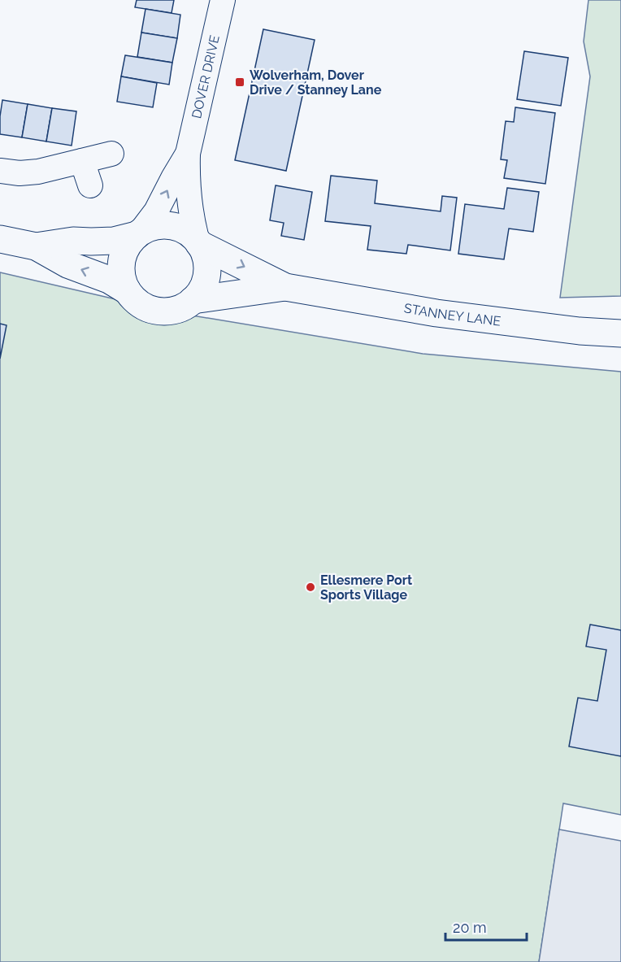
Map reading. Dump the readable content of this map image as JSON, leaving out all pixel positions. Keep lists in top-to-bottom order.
{
  "streets": {
    "main road": ["STANNEY LANE"],
    "street": ["DOVER DRIVE"]
  },
  "crossings": [
    ["DOVER DRIVE", "STANNEY LANE"]
  ],
  "places": {
    "transit": ["Wolverham, Dover Drive / Stanney Lane"],
    "other": ["Ellesmere Port Sports Village"]
  },
  "scale_bar": "20 m"
}
